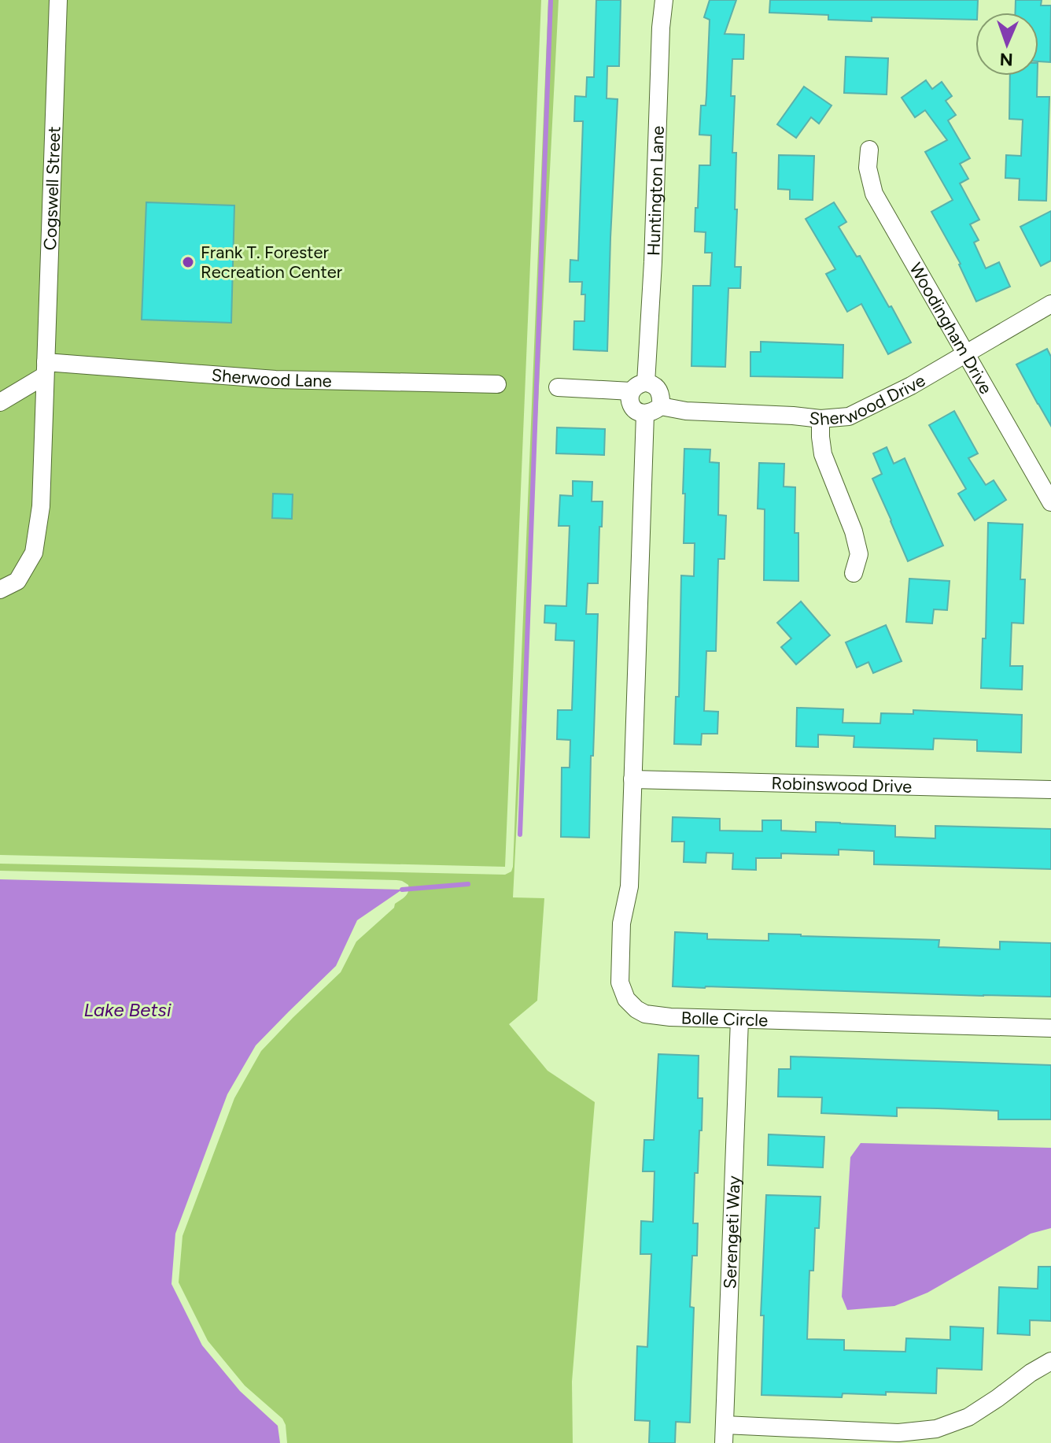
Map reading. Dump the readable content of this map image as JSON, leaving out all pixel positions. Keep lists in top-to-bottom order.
{
  "streets": {
    "street": [
      "Cogswell Street",
      "Huntington Lane",
      "Woodingham Drive",
      "Sherwood Lane",
      "Sherwood Drive",
      "Robinswood Drive",
      "Bolle Circle",
      "Serengeti Way"
    ]
  },
  "crossings": [
    ["Cogswell Street", "Sherwood Lane"],
    ["Huntington Lane", "Sherwood Drive"],
    ["Woodingham Drive", "Sherwood Drive"],
    ["Robinswood Drive", "Bolle Circle"],
    ["Bolle Circle", "Serengeti Way"]
  ],
  "water": ["Lake Betsi"],
  "places": ["Frank T. Forester Recreation Center"],
  "north": "bottom"
}
